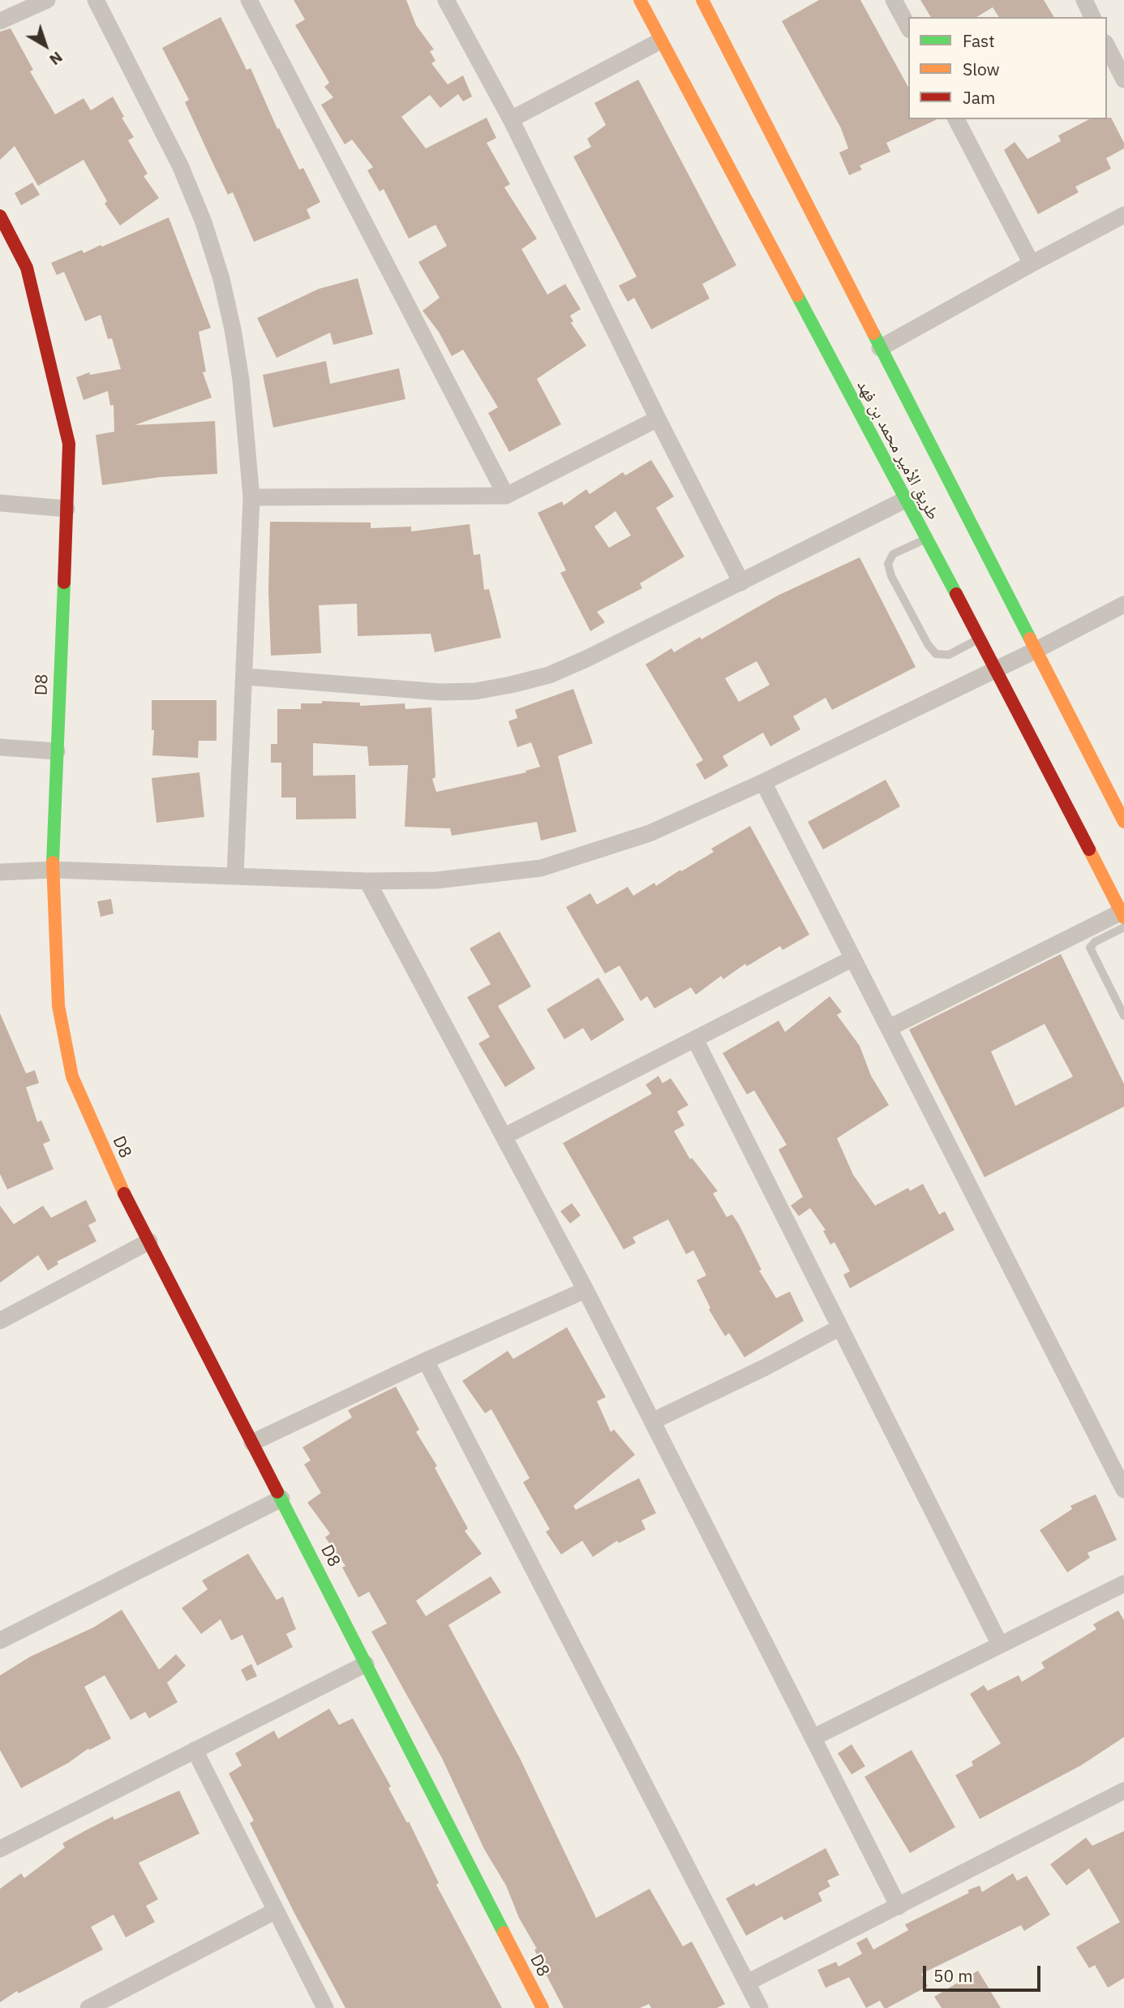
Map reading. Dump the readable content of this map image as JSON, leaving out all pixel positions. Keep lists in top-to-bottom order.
{
  "streets": {
    "street": ["طريق الأمير محمد بن فهد", "D8"]
  },
  "legend": ["Fast", "Slow", "Jam"],
  "scale_bar": "50 m",
  "north": "bottom right"
}
